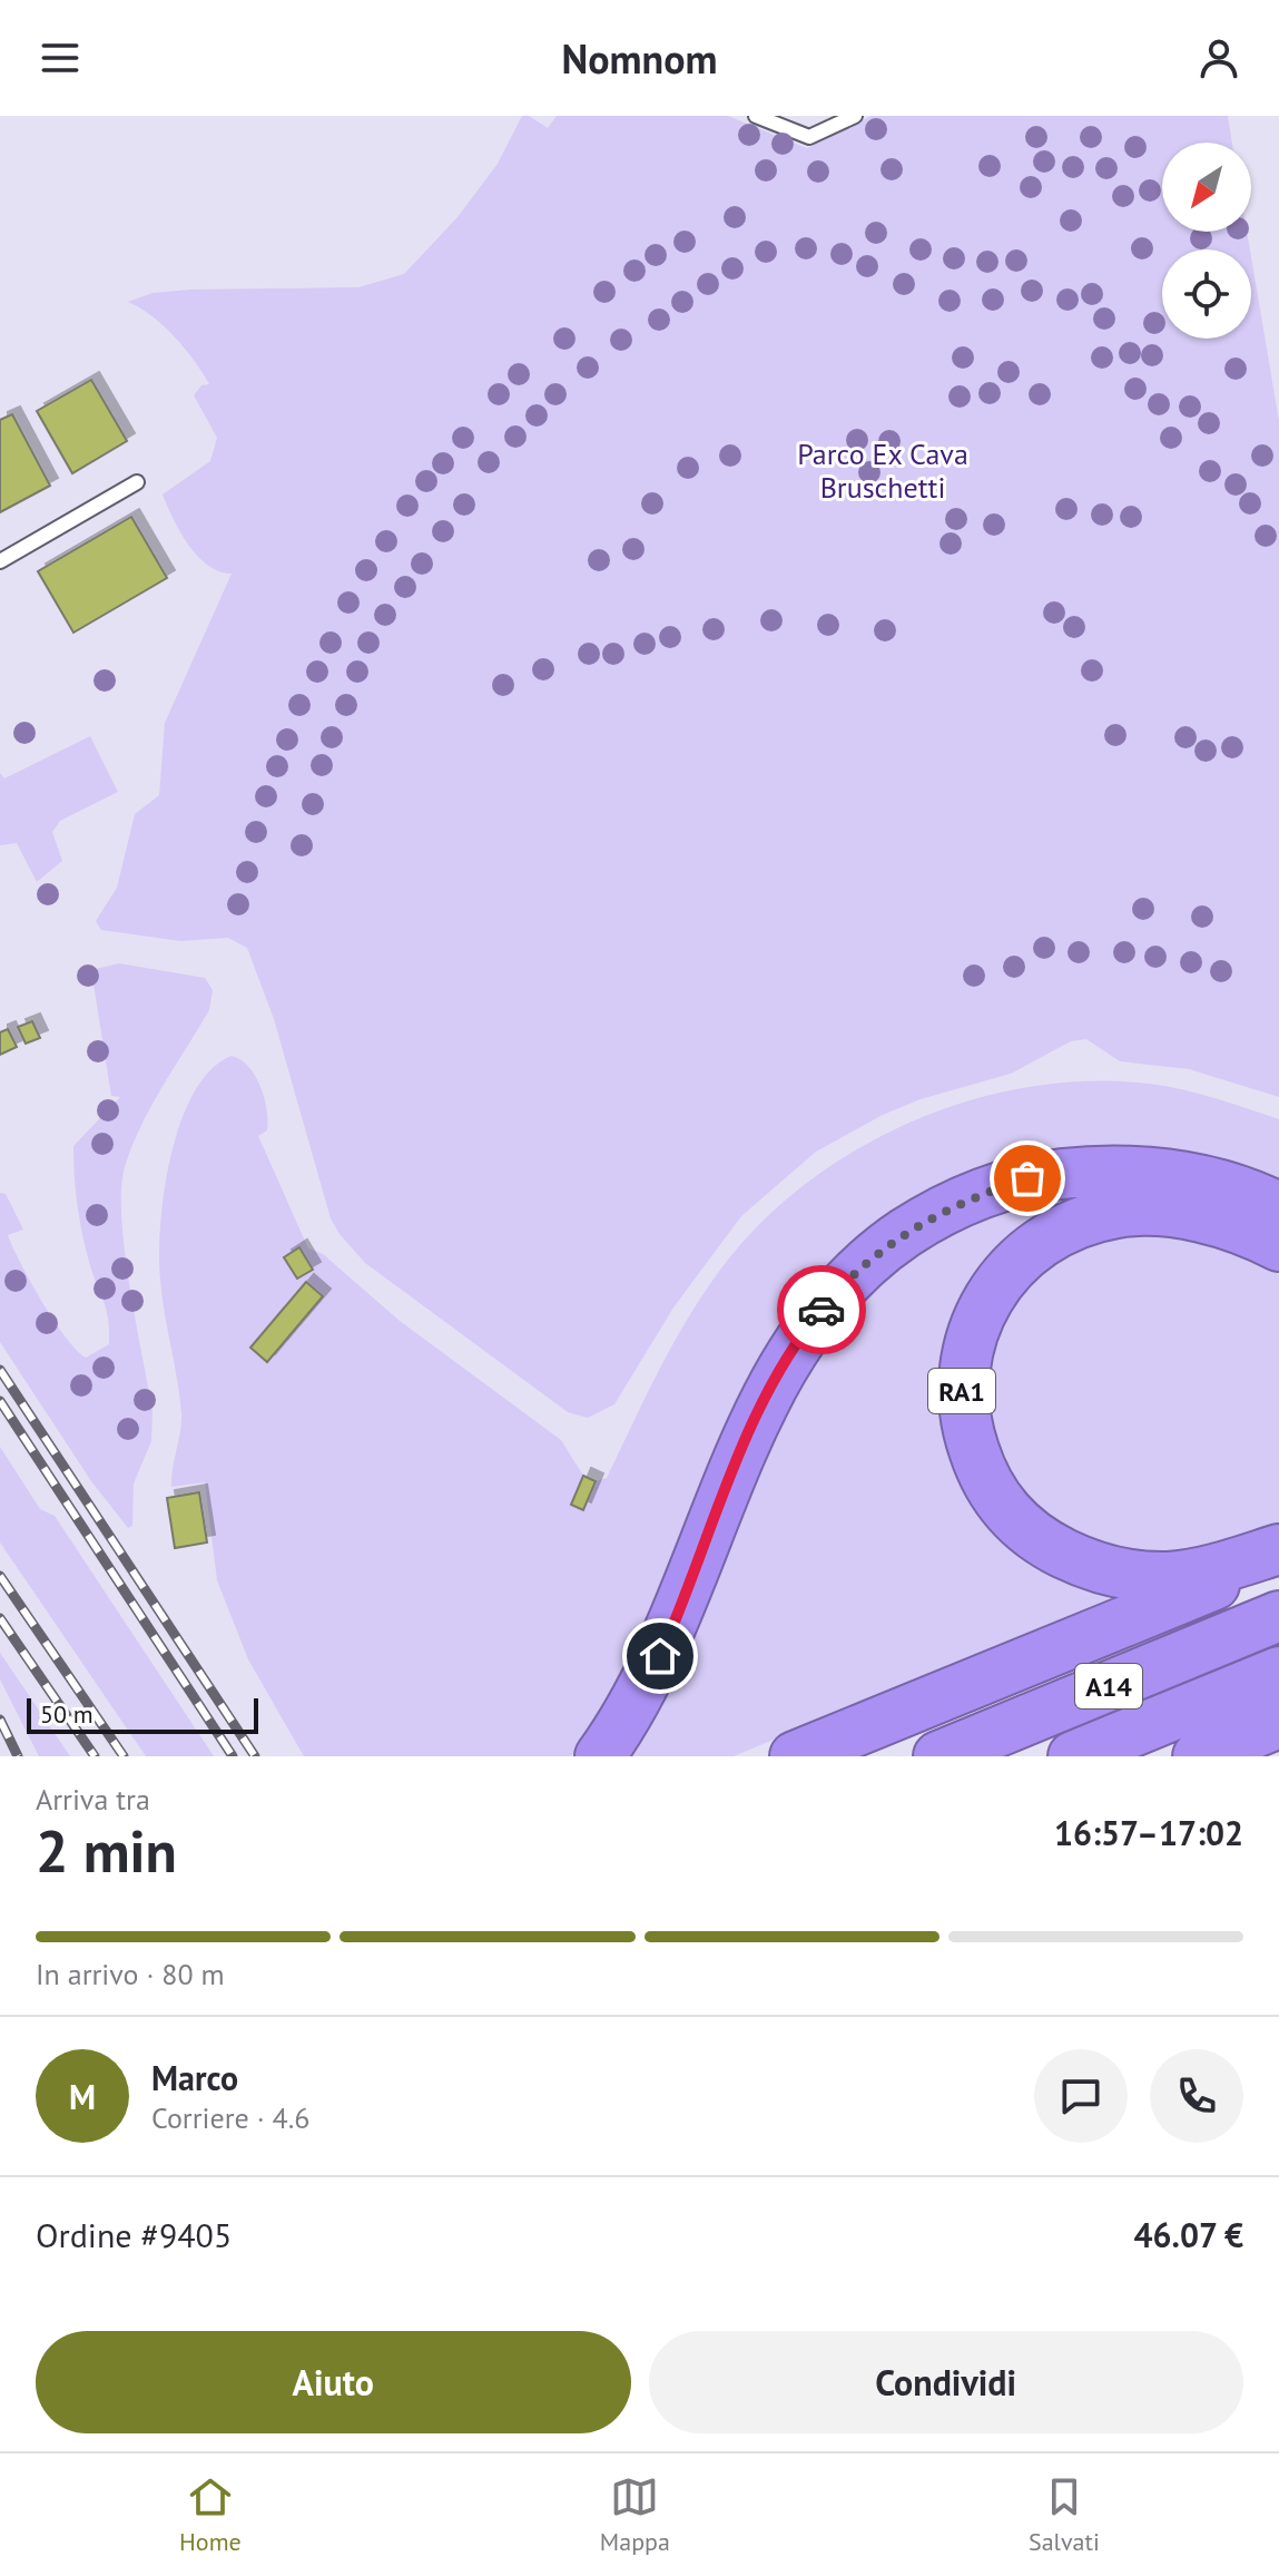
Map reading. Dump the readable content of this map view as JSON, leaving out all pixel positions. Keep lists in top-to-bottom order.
{
  "streets": {
    "highway": ["RA1", "A14"]
  },
  "parks": ["Parco Ex Cava Bruschetti"],
  "scale_bar": "50 m",
  "north": "bottom left",
  "page": {
    "header": "Nomnom",
    "scale": "50 m",
    "heading": ["2 min", "Arriva tra", "16:57–17:02"],
    "panel": [
      "Marco",
      "Corriere · 4.6",
      "Ordine #9405",
      "46.07 €"
    ],
    "bar": "In arrivo · 80 m",
    "round": "M",
    "buttons": ["Aiuto", "Condividi"],
    "tabs": ["Home", "Mappa", "Salvati"]
  }
}
